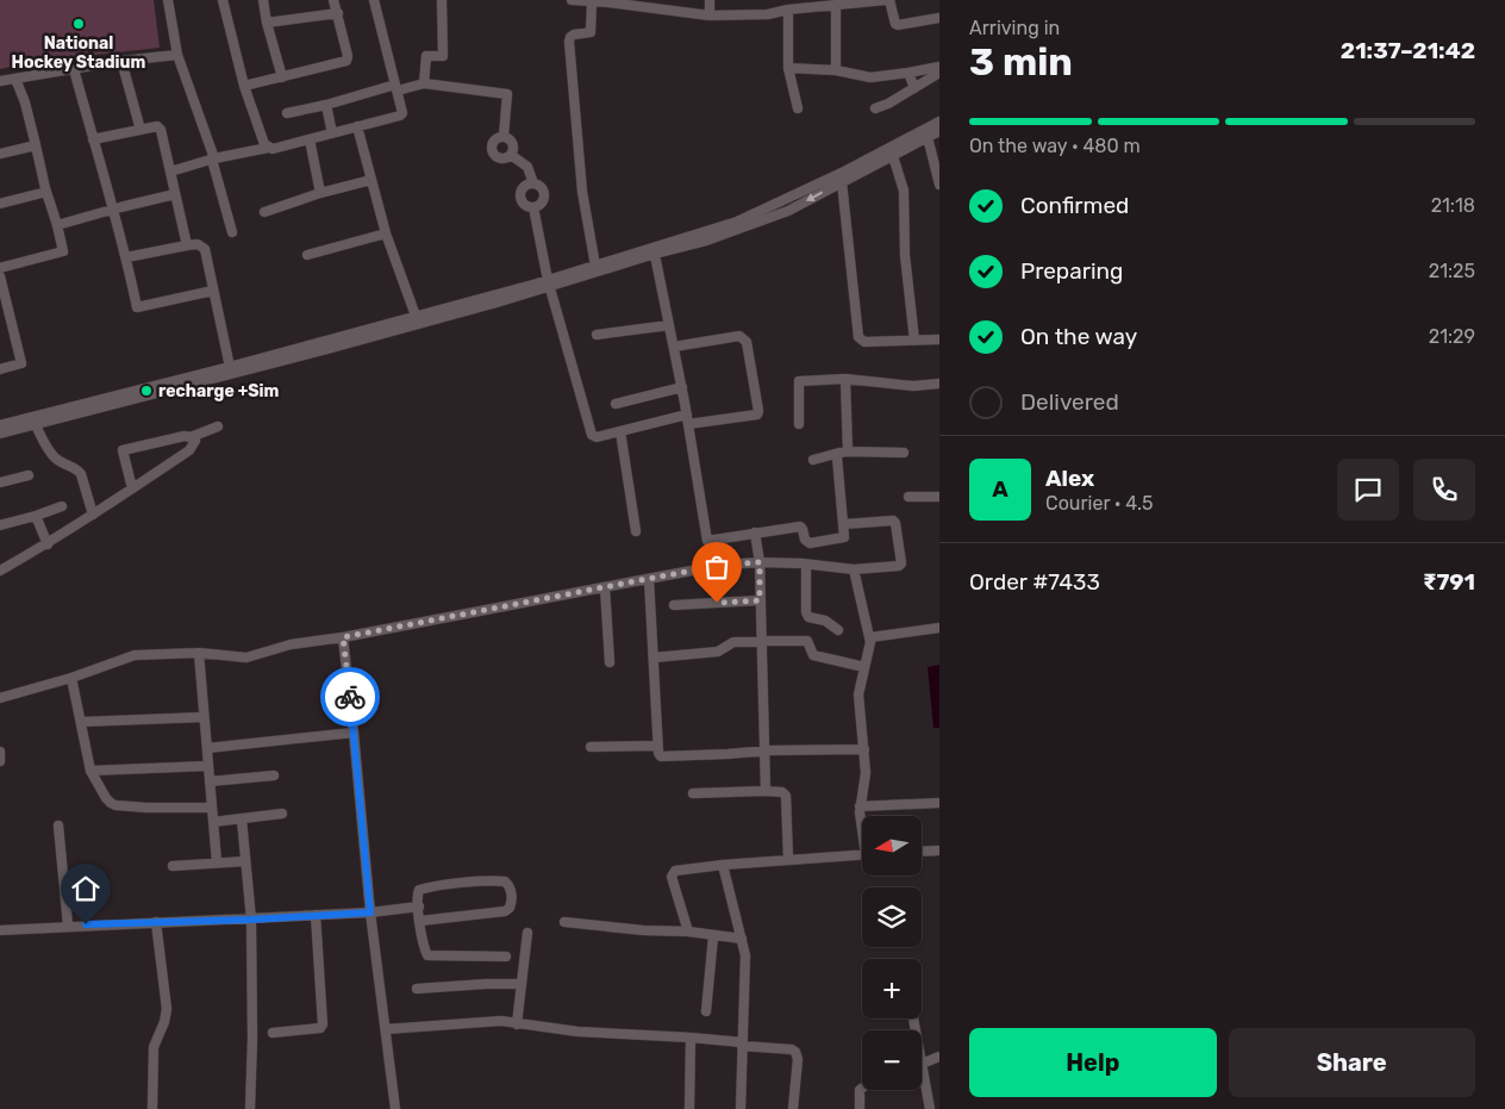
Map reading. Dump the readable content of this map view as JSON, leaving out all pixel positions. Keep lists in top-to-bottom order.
{
  "places": ["National Hockey Stadium", "recharge +Sim"],
  "north": "left",
  "page": {
    "heading": ["3 min", "Arriving in", "21:37–21:42"],
    "panel": [
      "Alex",
      "Courier · 4.5",
      "Order #7433",
      "₹791"
    ],
    "bar": "On the way · 480 m",
    "list": [
      ["Confirmed", "21:18"],
      ["Preparing", "21:25"],
      ["On the way", "21:29"],
      "Delivered"
    ],
    "round": "A",
    "map_buttons": ["+", "−"],
    "buttons": ["Help", "Share"]
  }
}
